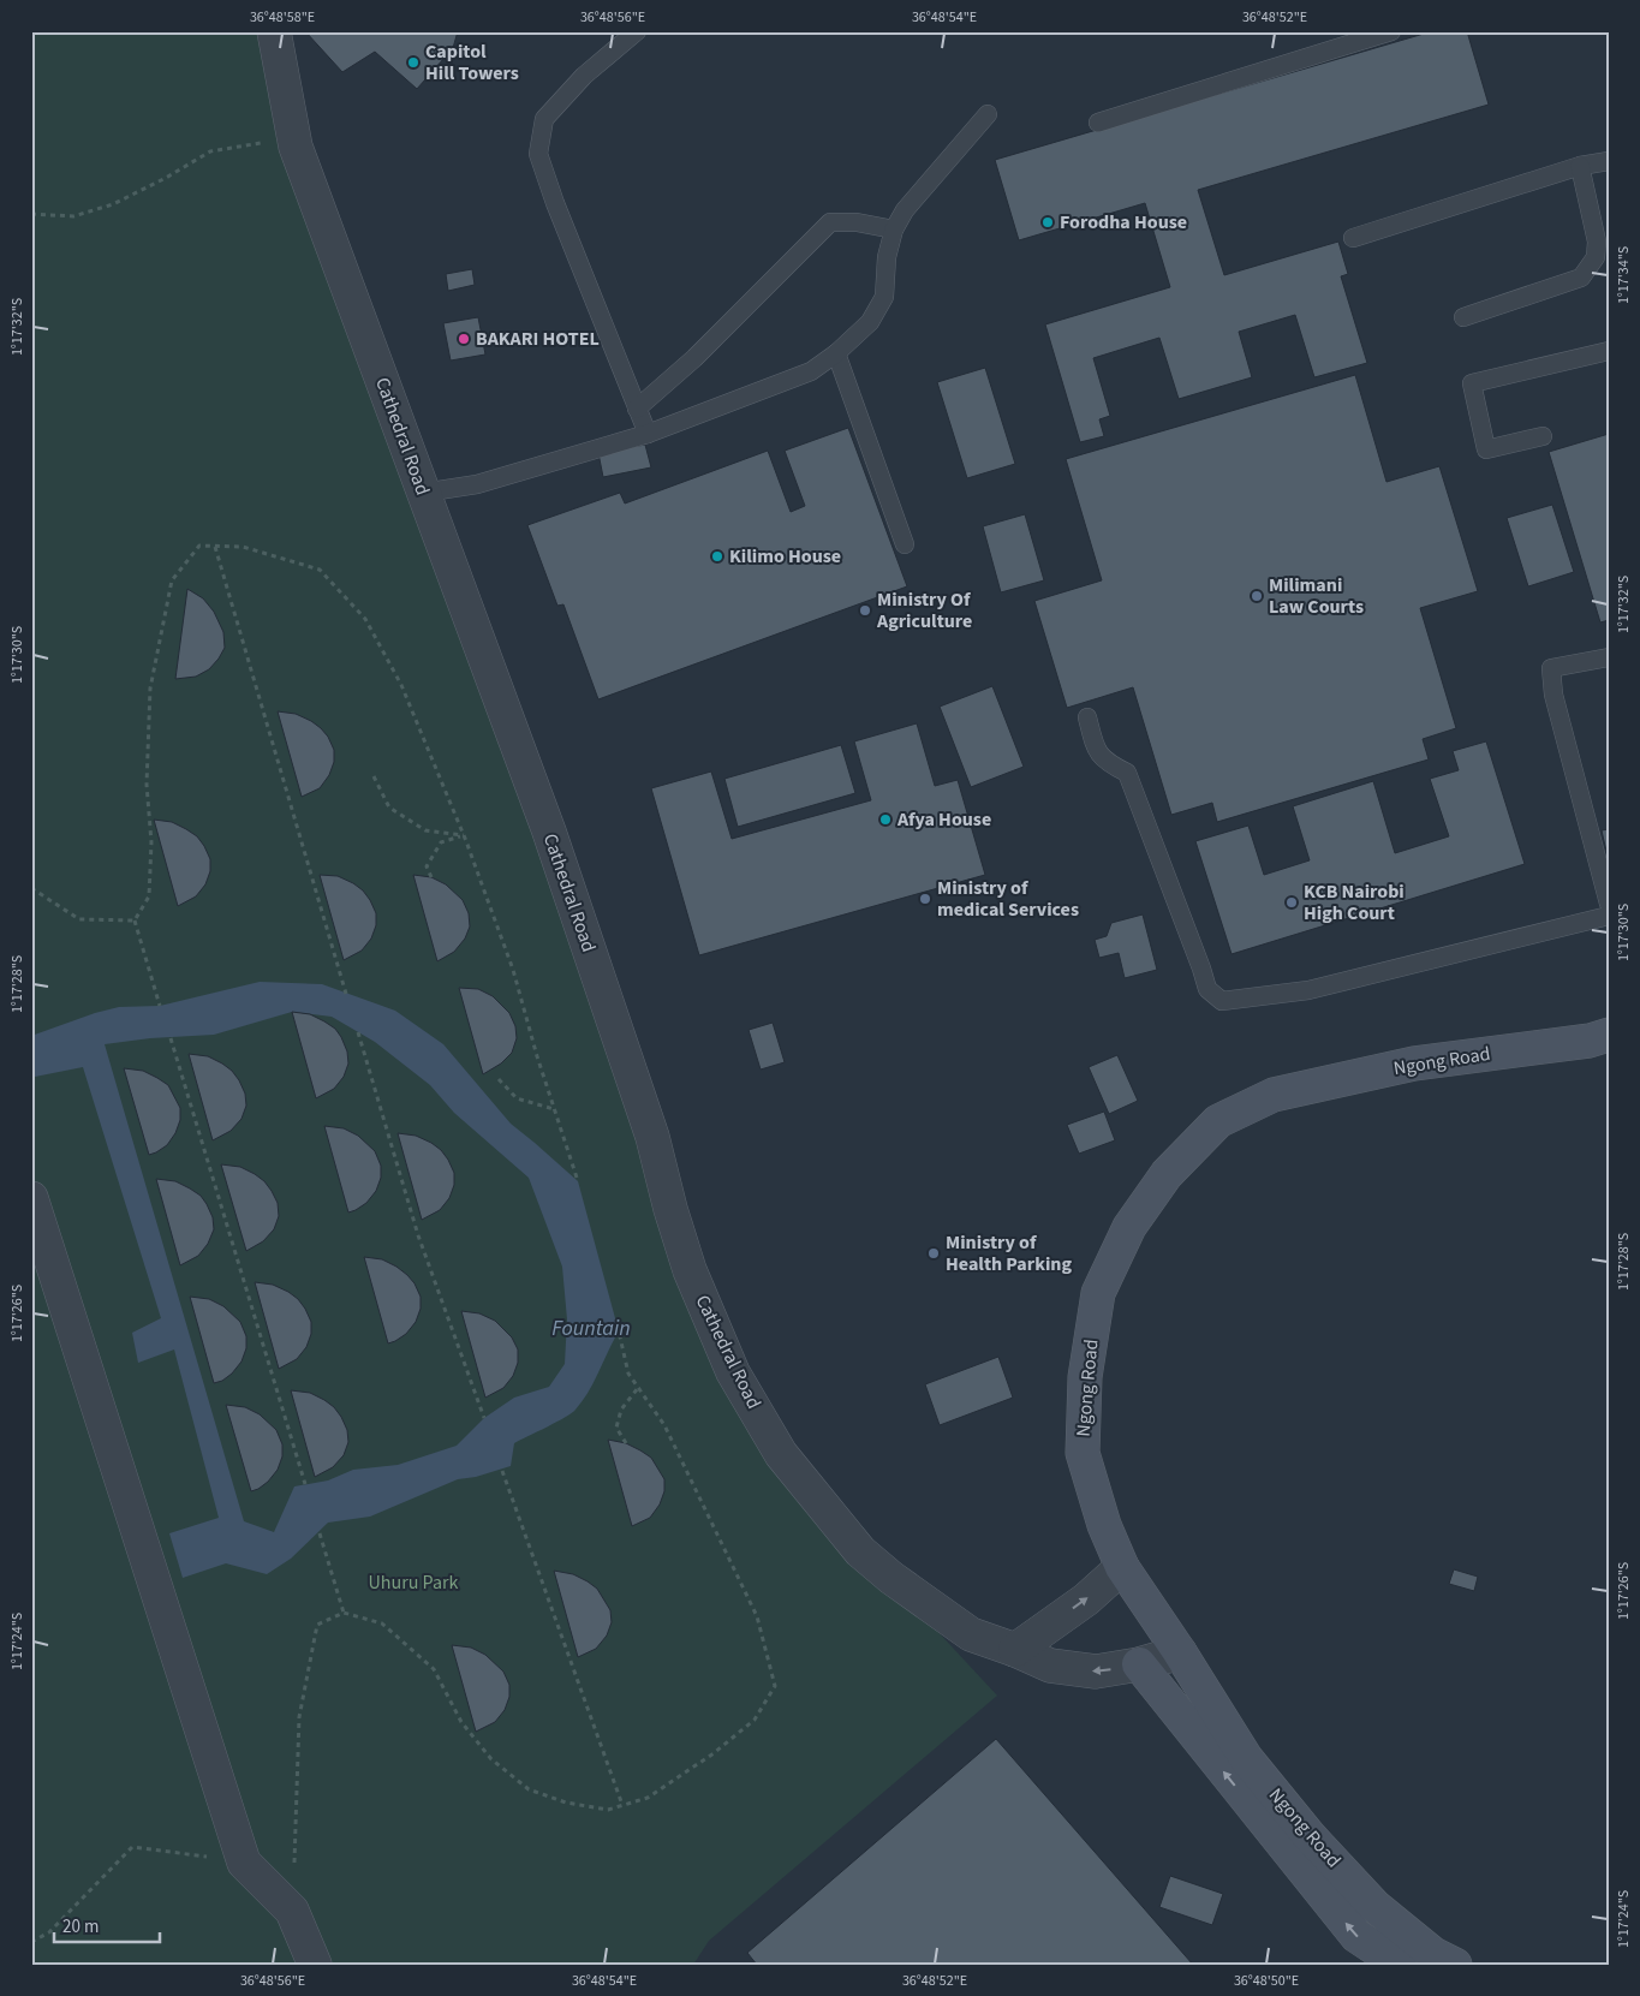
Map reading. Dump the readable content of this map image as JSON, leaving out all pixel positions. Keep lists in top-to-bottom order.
{
  "streets": {
    "main road": ["Ngong Road"],
    "street": ["Cathedral Road"]
  },
  "crossings": [
    ["Cathedral Road", "Ngong Road"]
  ],
  "water": ["Fountain"],
  "parks": ["Uhuru Park"],
  "places": [
    "Capitol Hill Towers",
    "Forodha House",
    "BAKARI HOTEL",
    "Kilimo House",
    "Milimani Law Courts",
    "Ministry Of Agriculture",
    "Afya House",
    "Ministry of medical Services",
    "KCB Nairobi High Court",
    "Ministry of Health Parking"
  ],
  "scale_bar": "20 m",
  "coordinates": [
    "36°48'58\"E",
    "36°48'56\"E",
    "36°48'54\"E",
    "36°48'52\"E",
    "1°17'34\"S",
    "1°17'32\"S",
    "1°17'30\"S",
    "1°17'28\"S",
    "1°17'26\"S",
    "1°17'24\"S",
    "36°48'50\"E"
  ]
}
